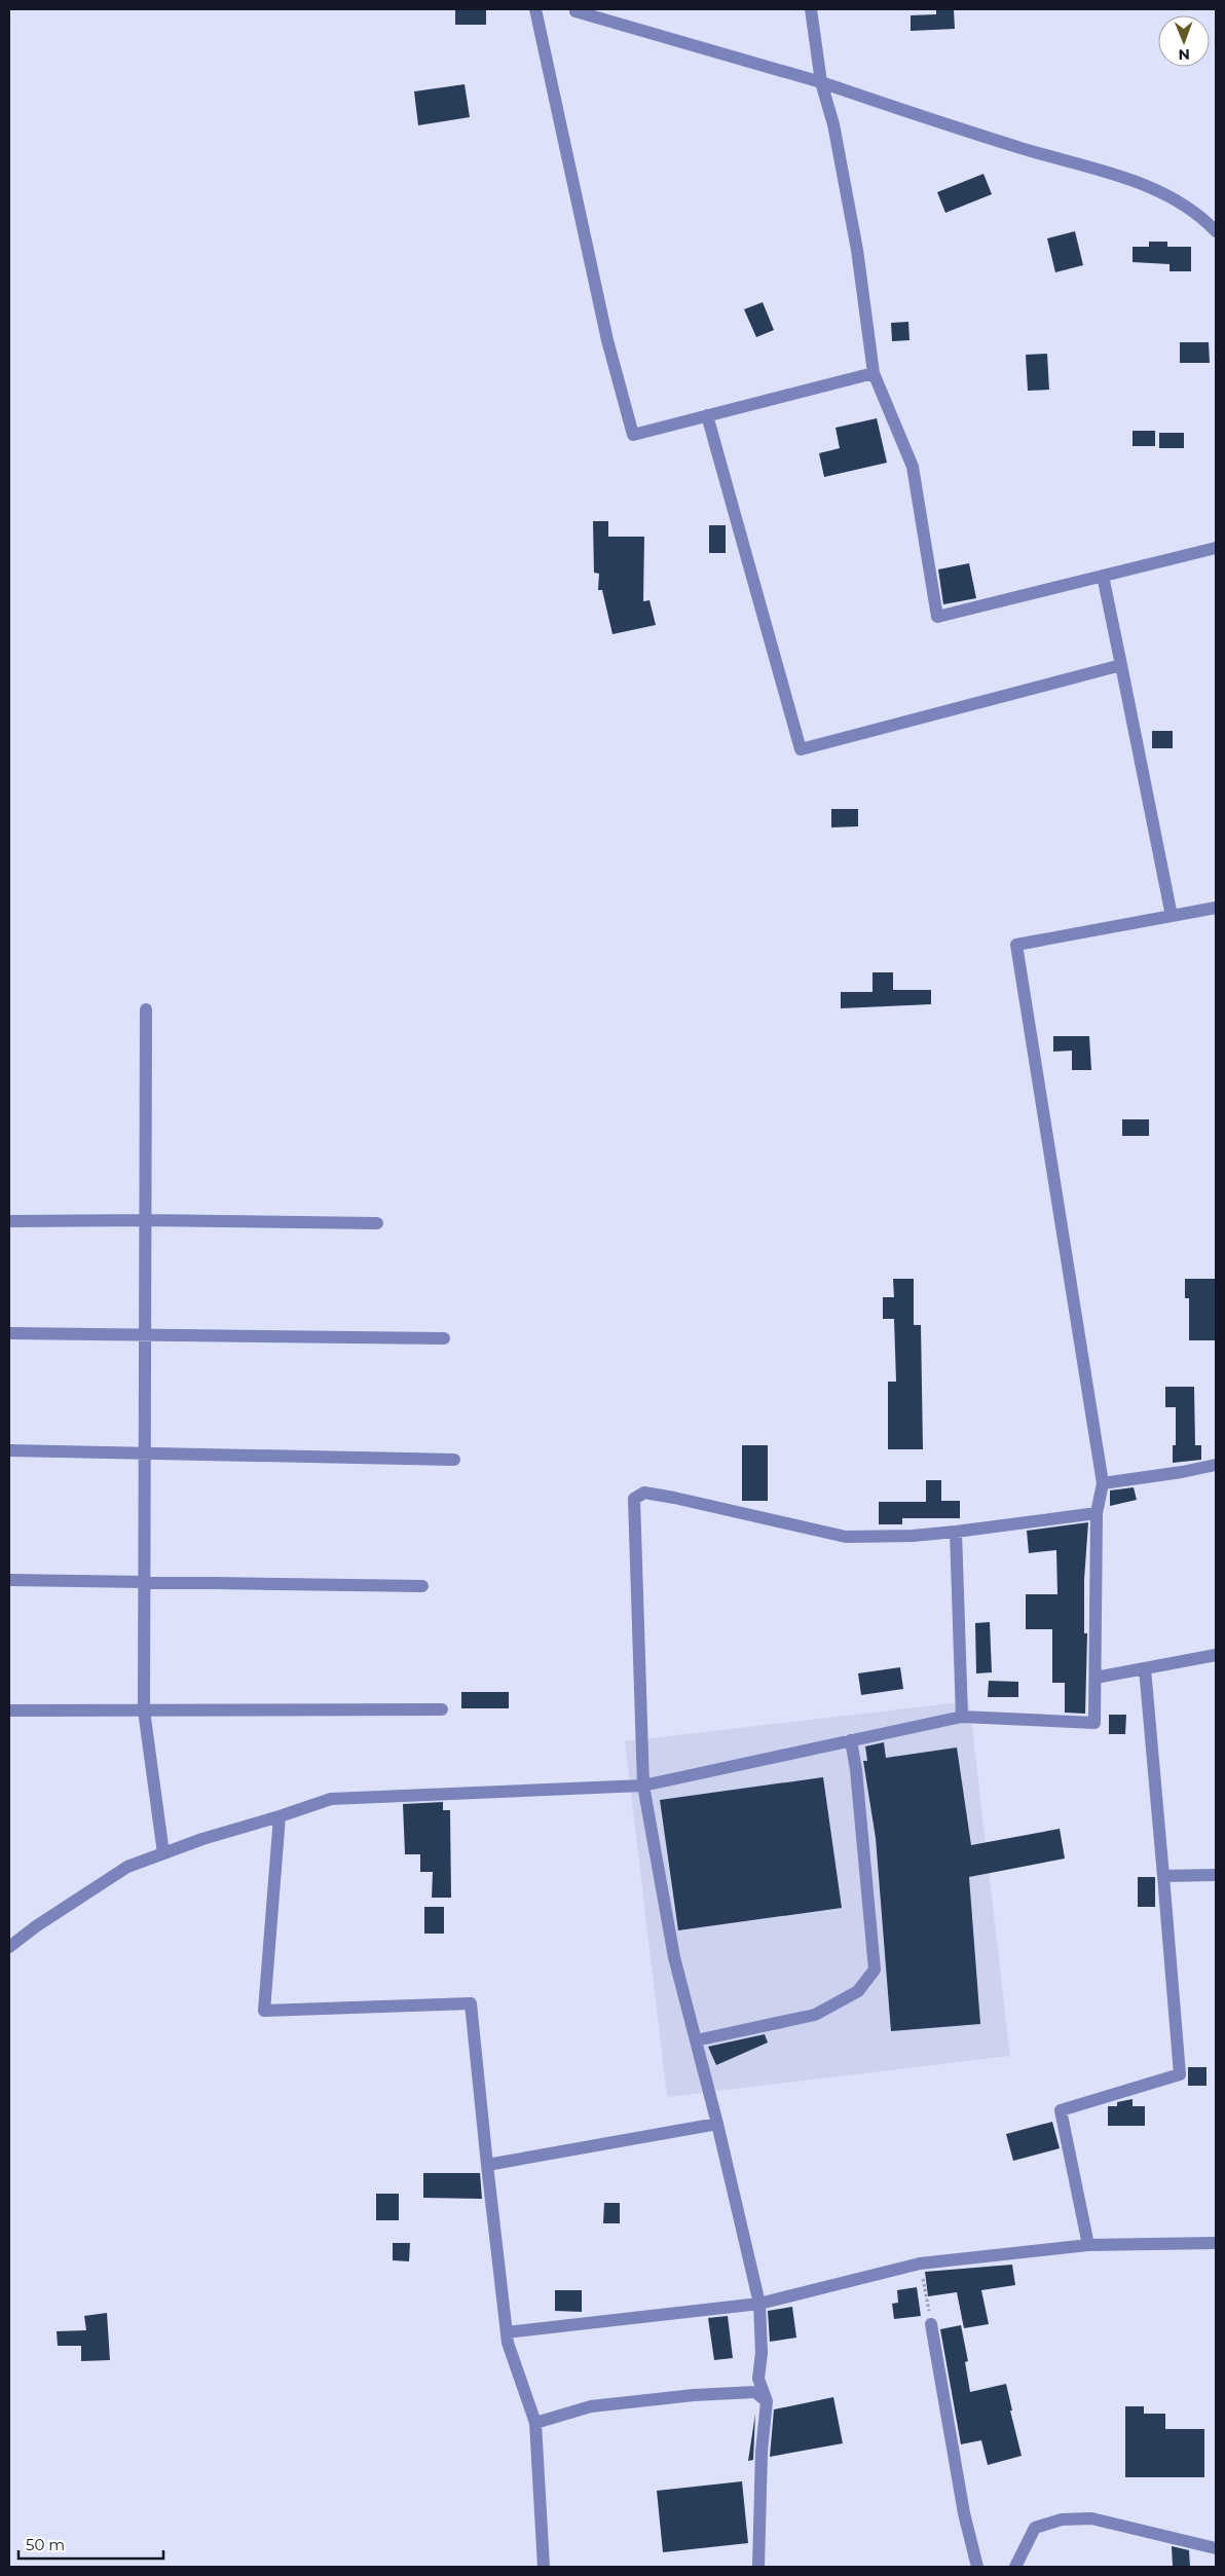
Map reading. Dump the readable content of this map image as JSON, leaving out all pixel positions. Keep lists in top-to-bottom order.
{
  "scale_bar": "50 m",
  "north": "bottom"
}
